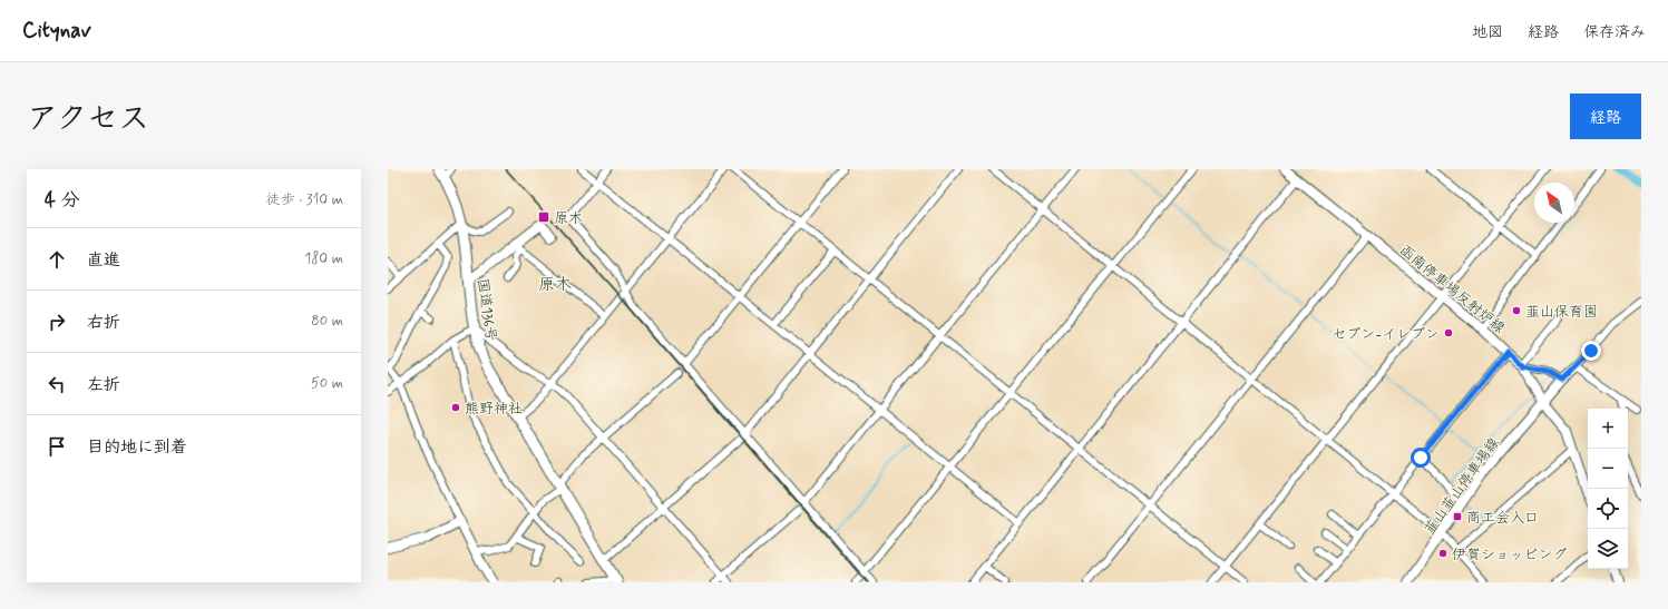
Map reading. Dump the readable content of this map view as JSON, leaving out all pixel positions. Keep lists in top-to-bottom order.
{
  "streets": {
    "highway": ["国道136号"],
    "main road": ["函南停車場反射炉線", "韮山韮山停車場線"]
  },
  "crossings": [
    ["函南停車場反射炉線", "韮山韮山停車場線"]
  ],
  "districts": ["原木"],
  "places": {
    "transit": ["原木", "商工会入口"],
    "other": [
      "韮山保育園",
      "セブン-イレブン",
      "熊野神社",
      "伊賀ショッピング"
    ]
  },
  "north": "top left",
  "page": {
    "header": "Citynav",
    "nav": ["地図", "経路", "保存済み"],
    "title": "アクセス",
    "buttons": "経路",
    "heading": ["4 分", "徒歩 · 310 m"],
    "list": [
      ["直進", "180 m"],
      ["右折", "80 m"],
      ["左折", "50 m"],
      "目的地に到着"
    ],
    "map_buttons": ["+", "−"]
  }
}
